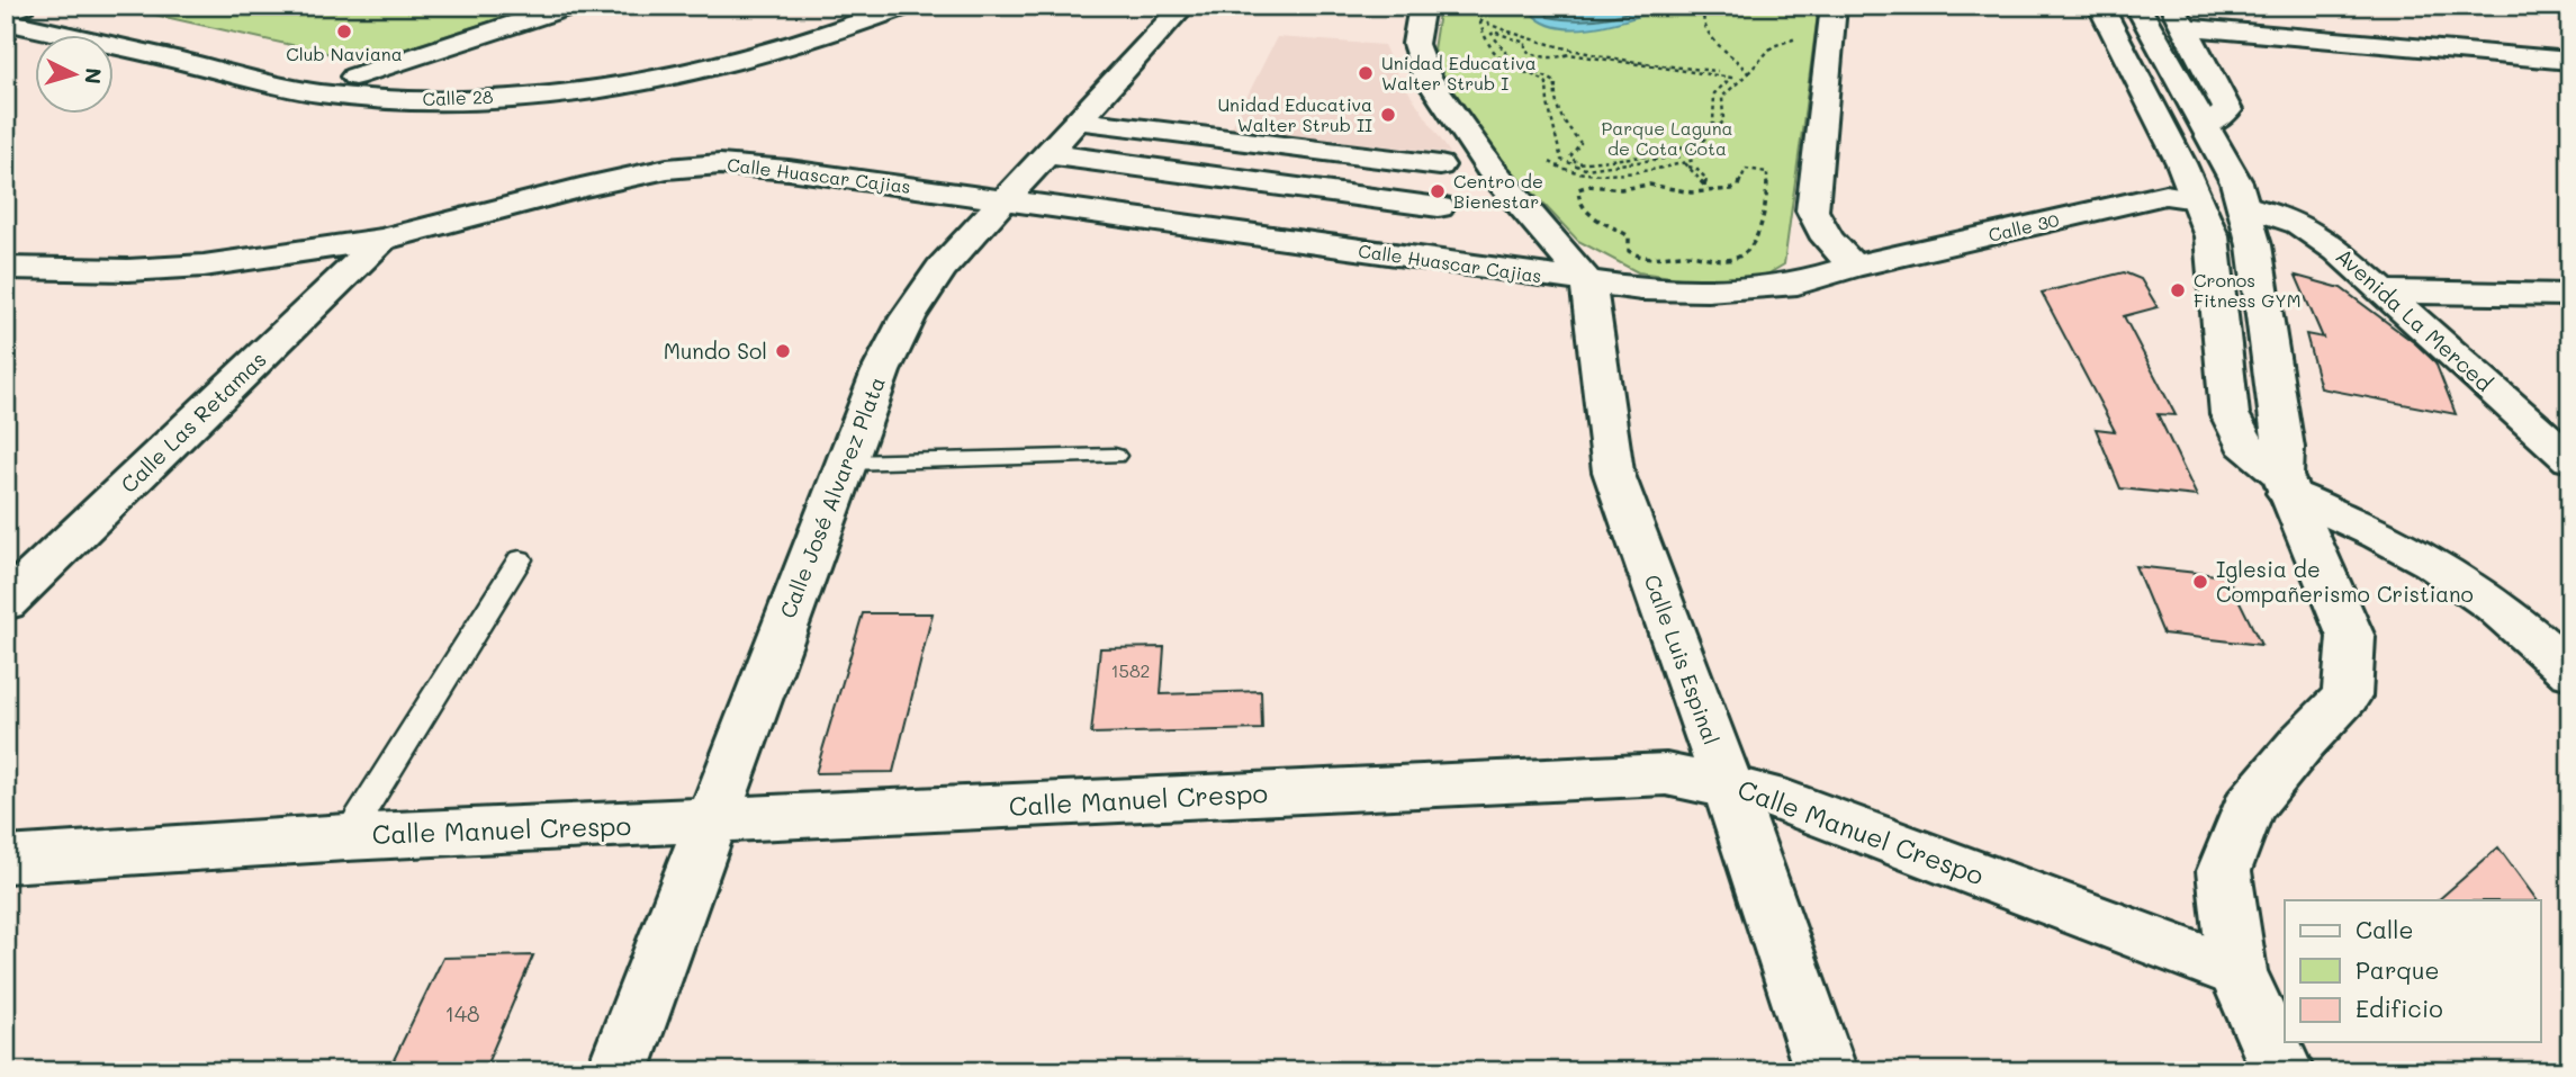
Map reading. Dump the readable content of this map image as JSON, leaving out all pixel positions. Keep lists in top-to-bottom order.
{
  "streets": {
    "street": [
      "Calle 28",
      "Calle Huascar Cajias",
      "Calle 30",
      "Avenida La Merced",
      "Calle Las Retamas",
      "Calle José Alvarez Plata",
      "Calle Luis Espinal",
      "Calle Manuel Crespo"
    ]
  },
  "crossings": [
    ["Calle Huascar Cajias", "Calle 30"],
    ["Calle Huascar Cajias", "Calle Las Retamas"],
    ["Calle Huascar Cajias", "Calle José Alvarez Plata"],
    ["Calle Huascar Cajias", "Calle Luis Espinal"],
    ["Calle 30", "Avenida La Merced"],
    ["Calle 30", "Calle Luis Espinal"],
    ["Calle José Alvarez Plata", "Calle Manuel Crespo"],
    ["Calle Luis Espinal", "Calle Manuel Crespo"]
  ],
  "parks": ["Parque Laguna de Cota Cota"],
  "places": [
    "Club Naviana",
    "Unidad Educativa Walter Strub I",
    "Unidad Educativa Walter Strub II",
    "Centro de Bienestar",
    "Cronos Fitness GYM",
    "Mundo Sol",
    "Iglesia de Compañerismo Cristiano"
  ],
  "house_numbers": ["1582", "148"],
  "legend": ["Calle", "Parque", "Edificio"],
  "north": "right"
}
